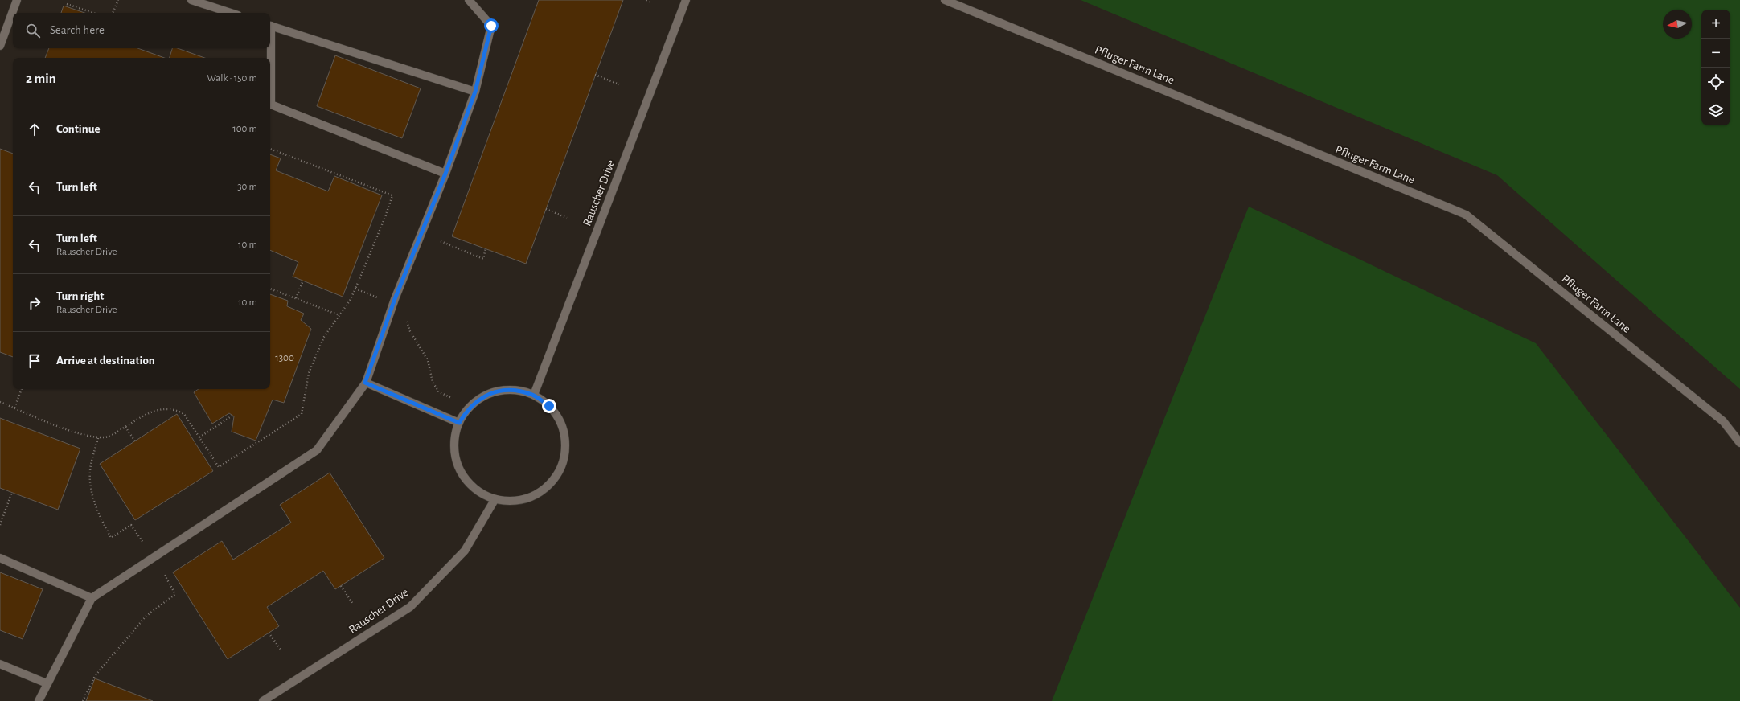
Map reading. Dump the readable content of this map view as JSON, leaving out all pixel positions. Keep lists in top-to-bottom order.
{
  "streets": {
    "street": ["Pfluger Farm Lane", "Rauscher Drive"]
  },
  "house_numbers": ["1300"],
  "north": "left",
  "page": {
    "map_buttons": ["+", "−"],
    "search": "Search here",
    "heading": ["2 min", "Walk · 150 m"],
    "list": [
      ["Continue", "100 m"],
      ["Turn left", "30 m"],
      ["Turn left", "Rauscher Drive", "10 m"],
      ["Turn right", "Rauscher Drive", "10 m"],
      "Arrive at destination"
    ]
  }
}
